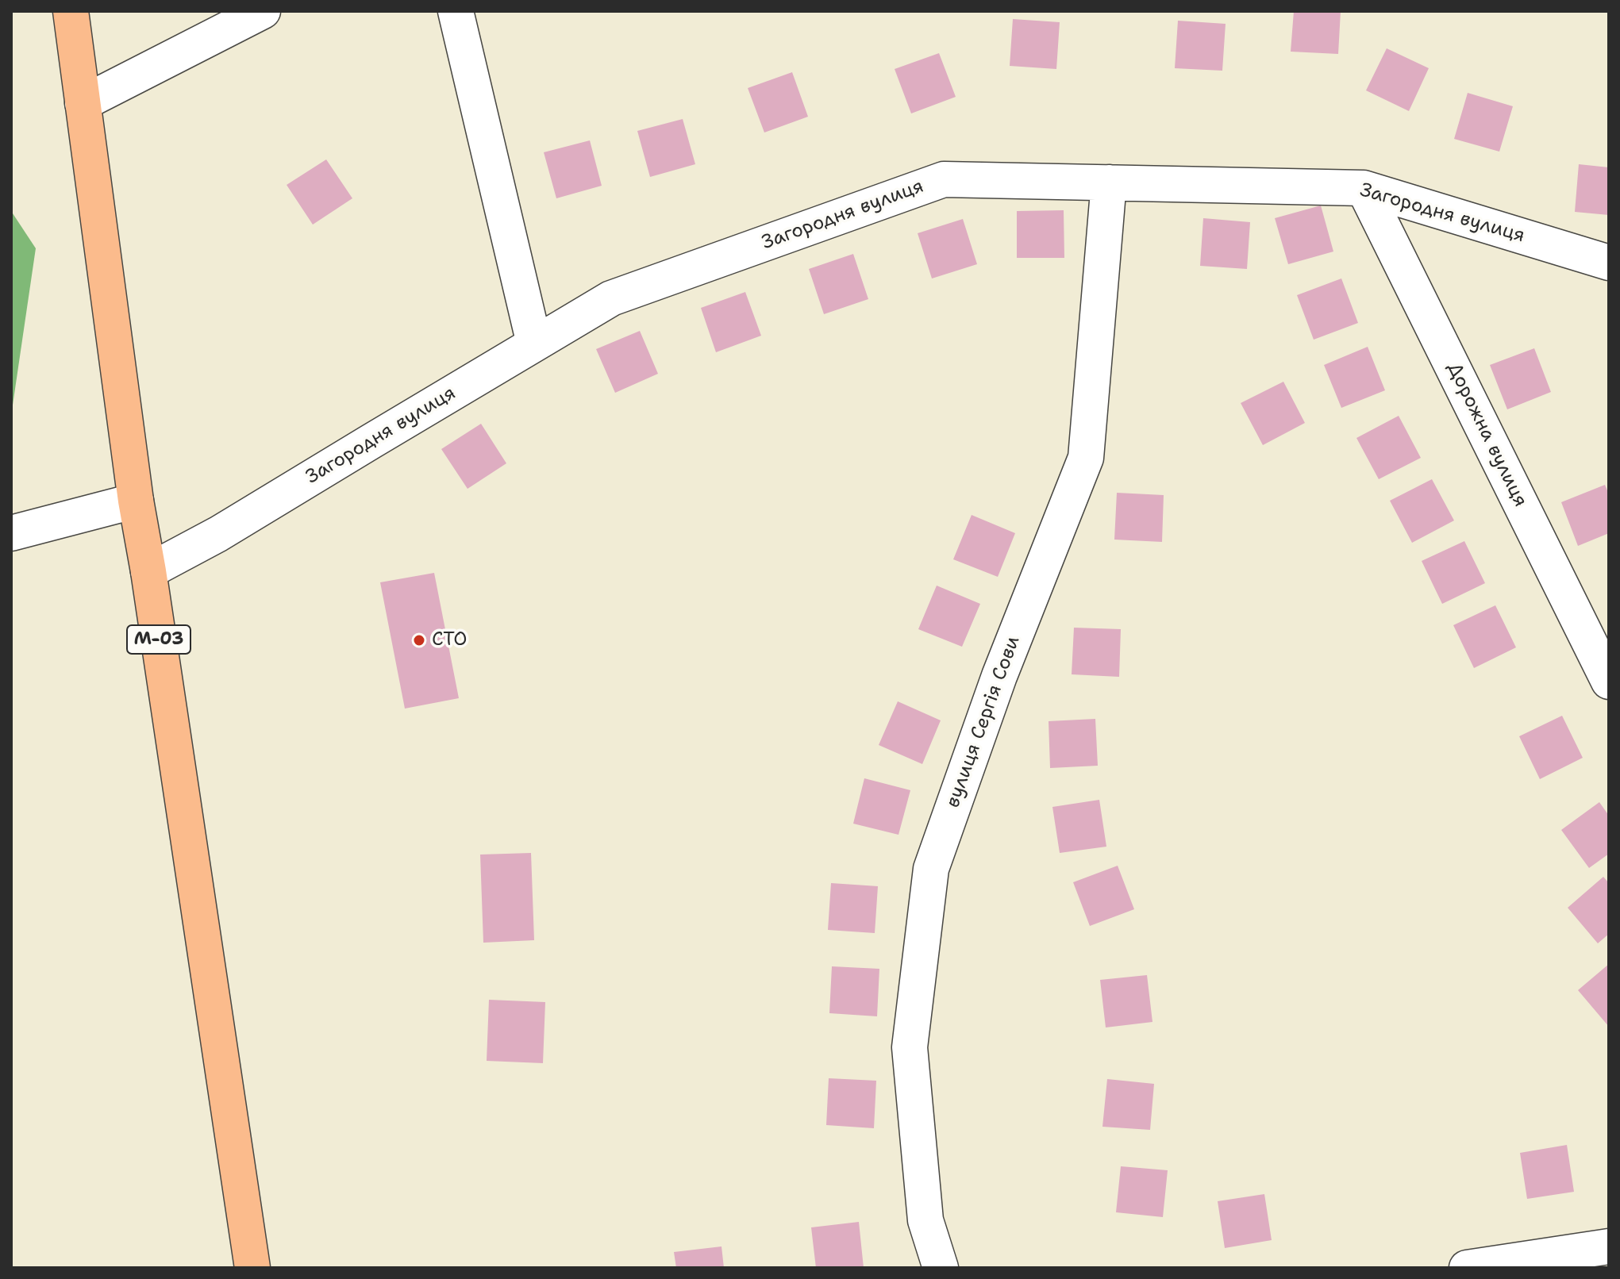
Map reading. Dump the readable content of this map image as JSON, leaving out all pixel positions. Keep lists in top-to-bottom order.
{
  "streets": {
    "highway": ["М-03"],
    "street": ["Загородня вулиця", "Дорожна вулиця", "вулиця Сергія Сови"]
  },
  "crossings": [
    ["Загородня вулиця", "Дорожна вулиця"],
    ["Загородня вулиця", "М-03"],
    ["Загородня вулиця", "вулиця Сергія Сови"]
  ],
  "places": ["СТО"]
}
